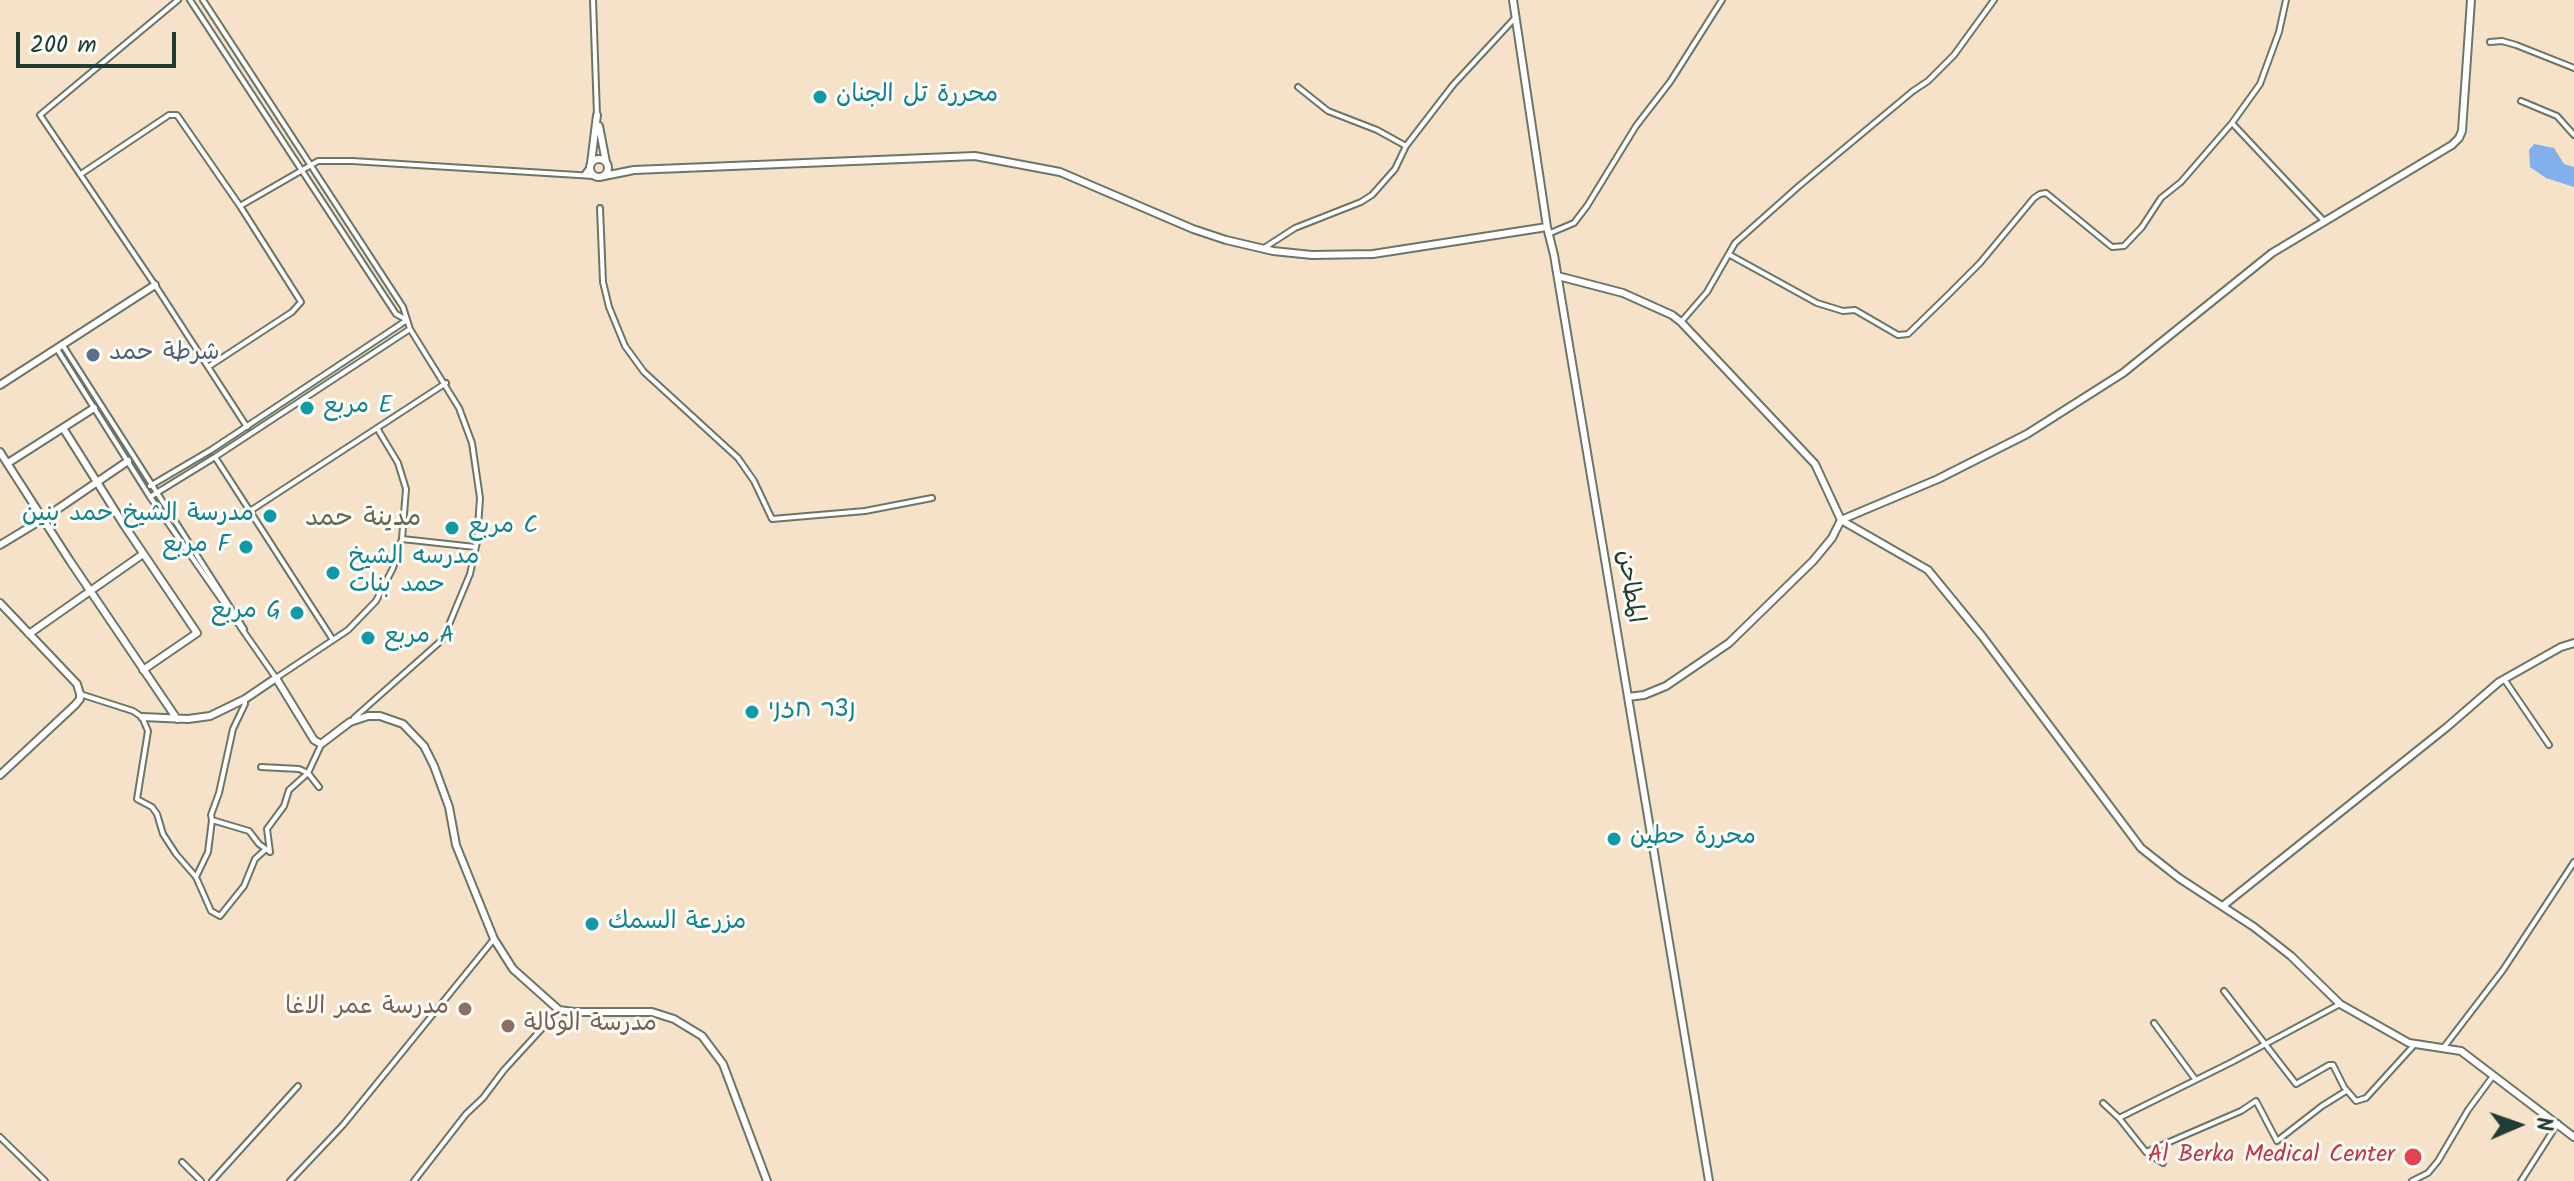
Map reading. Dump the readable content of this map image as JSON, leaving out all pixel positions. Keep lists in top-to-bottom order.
{
  "streets": {
    "street": ["المطاحن"]
  },
  "districts": ["مدينة حمد"],
  "places": [
    "محررة تل الجنان",
    "شرطة حمد",
    "مربع E",
    "مدرسة الشيخ حمد بنين",
    "مربع C",
    "مربع F",
    "مدرسه الشيخ حمد بنات",
    "مربع G",
    "مربع A",
    "נצר חזני",
    "محررة حطين",
    "مزرعة السمك",
    "مدرسة عمر الاغا",
    "مدرسة الوكالة",
    "Al Berka Medical Center"
  ],
  "scale_bar": "200 m",
  "north": "right"
}
